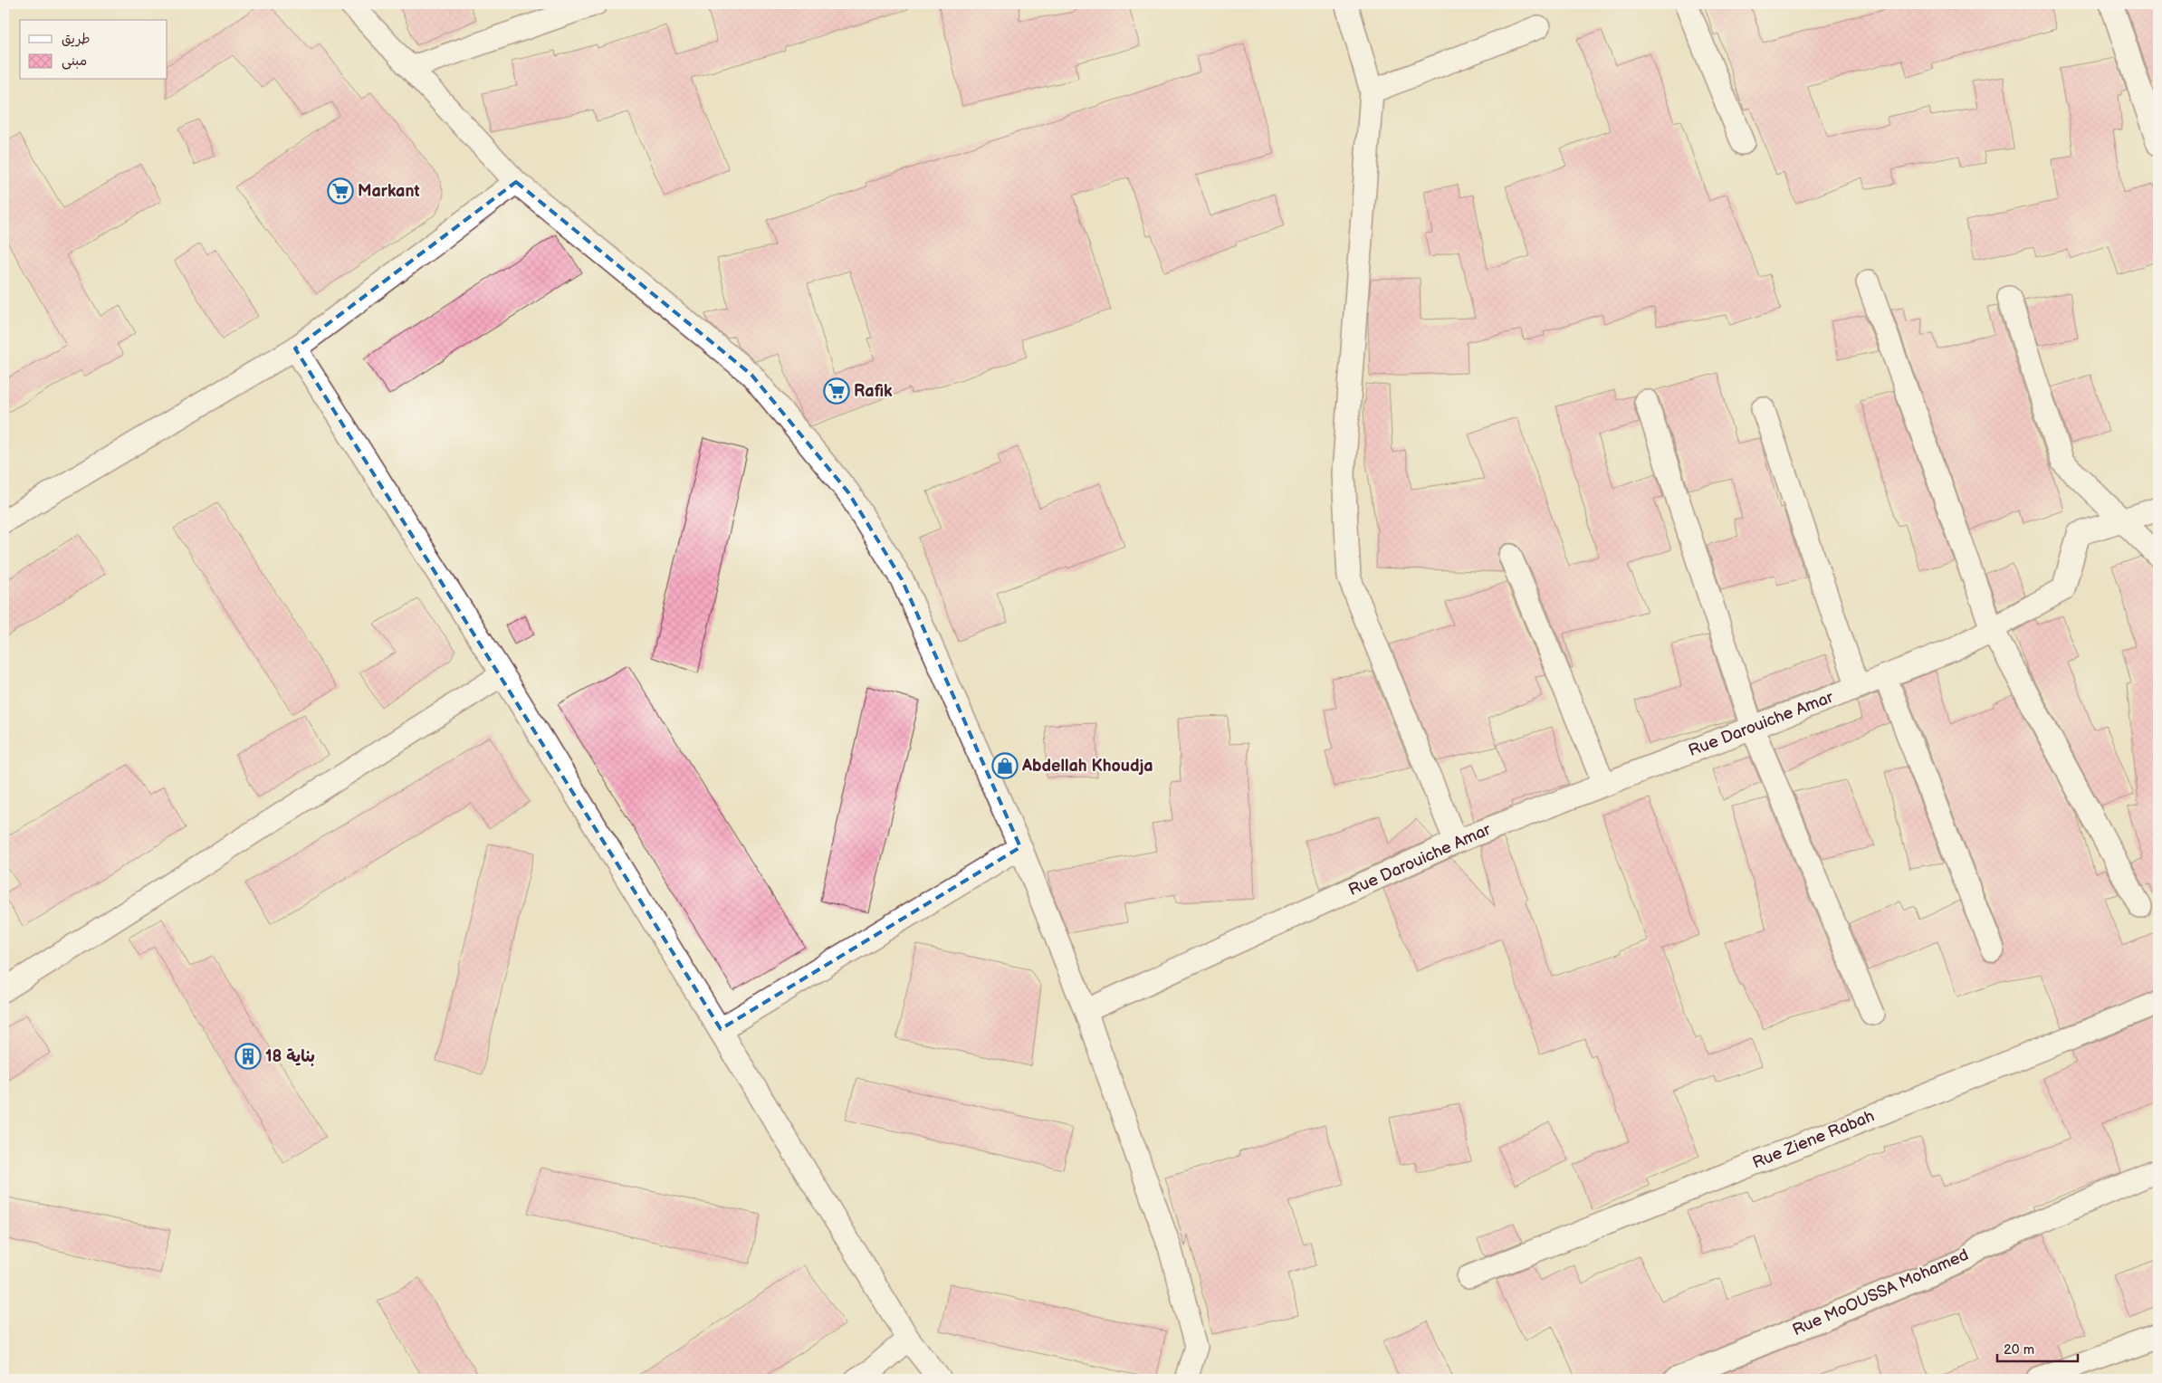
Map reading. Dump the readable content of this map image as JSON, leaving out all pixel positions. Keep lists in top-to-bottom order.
{
  "streets": {
    "street": ["Rue Darouiche Amar", "Rue Ziene Rabah", "Rue MoOUSSA Mohamed"]
  },
  "places": {
    "supermarket": ["Markant", "Rafik"],
    "shop": ["Abdellah Khoudja"],
    "building": ["بناية 18"]
  },
  "legend": ["طريق", "مبنى"],
  "scale_bar": "20 m"
}
